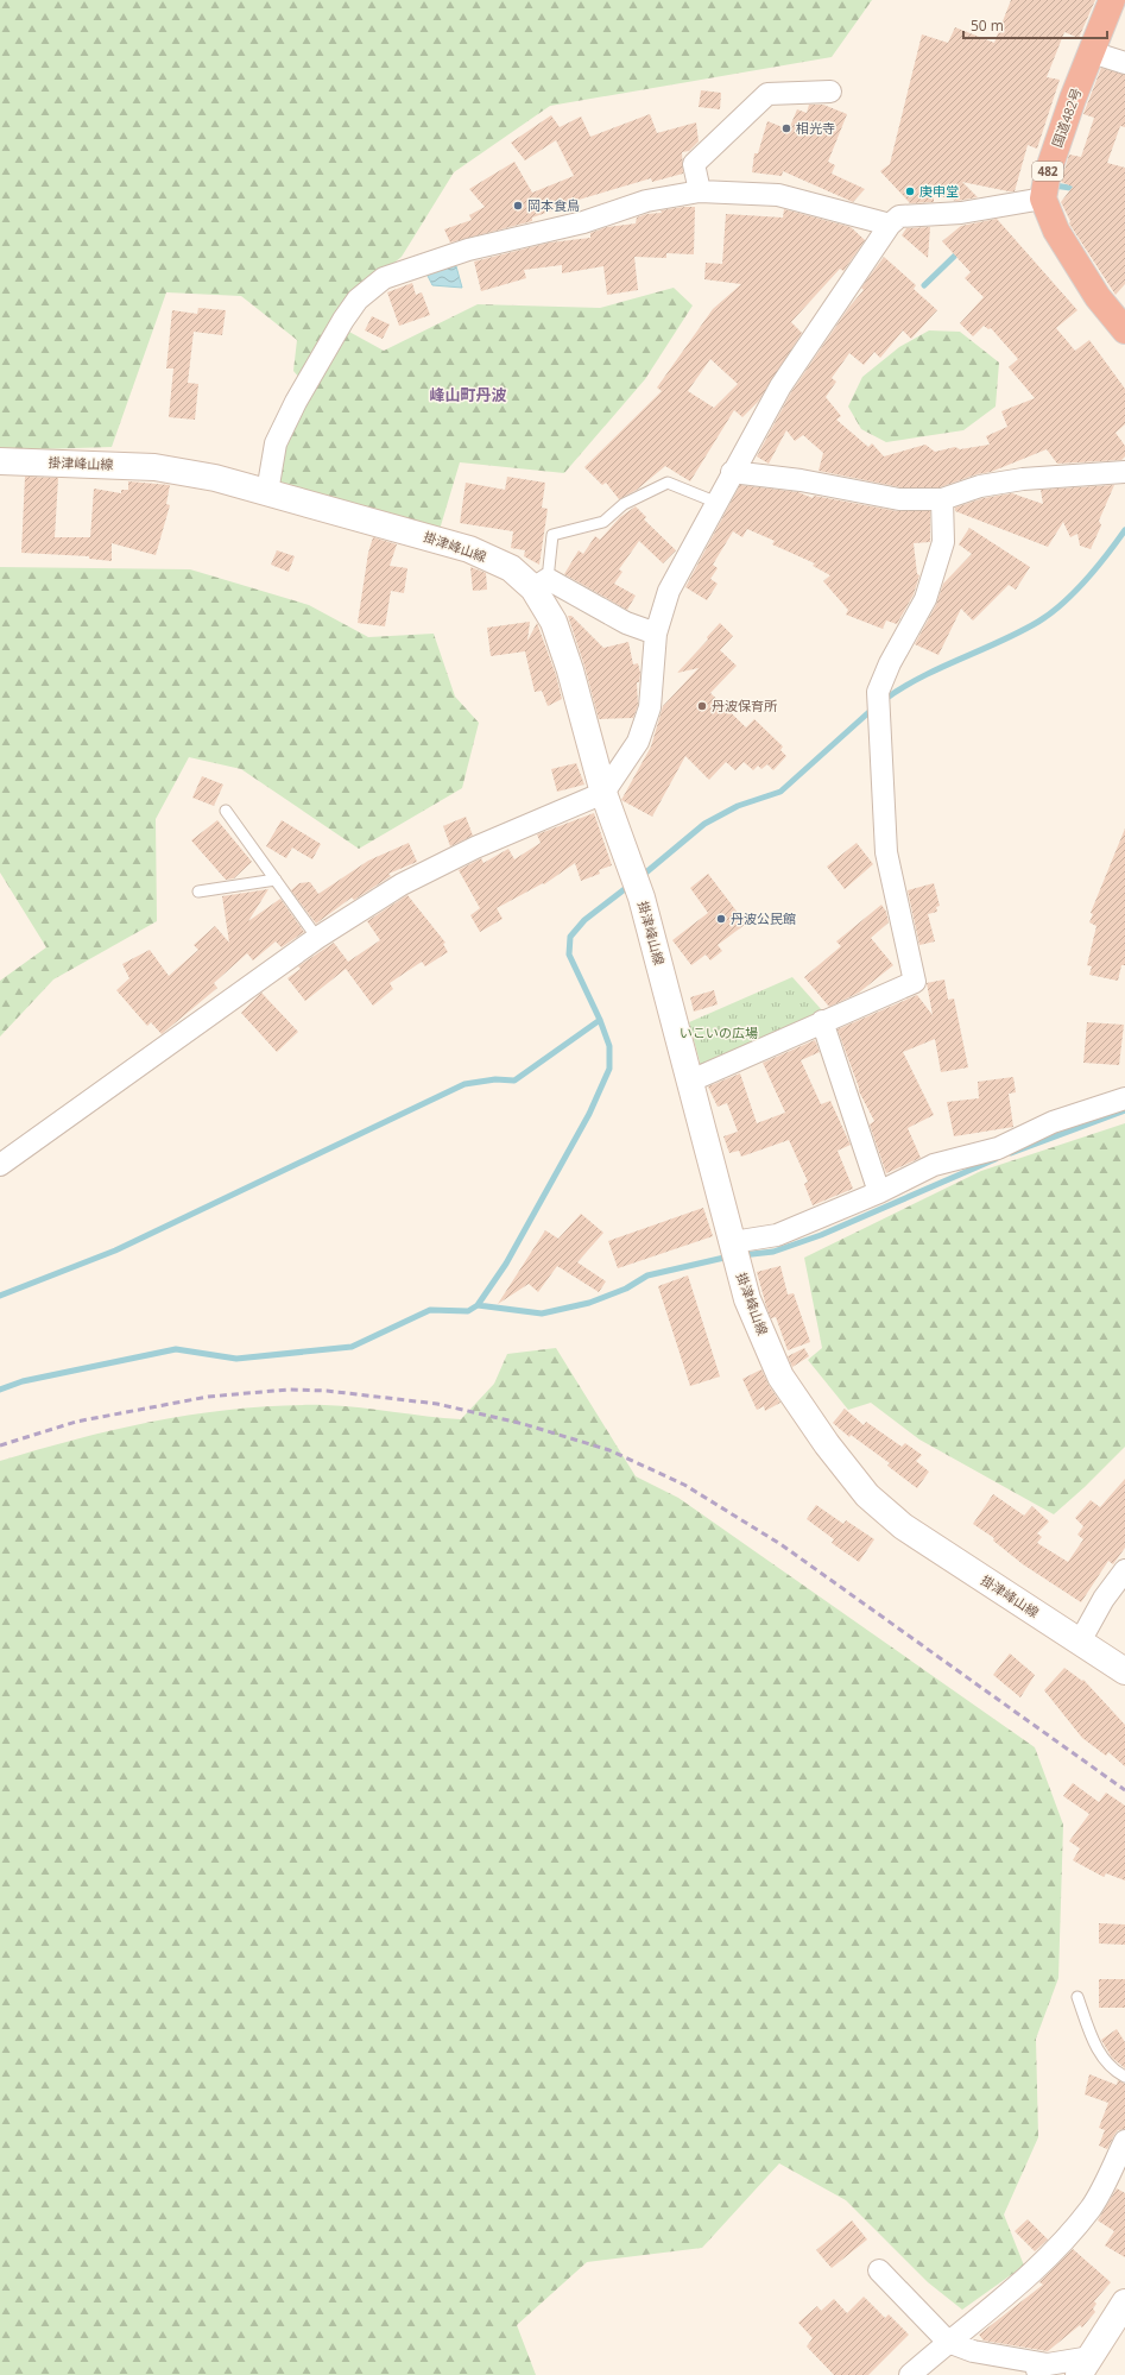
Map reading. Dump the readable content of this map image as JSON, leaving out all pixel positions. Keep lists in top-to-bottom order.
{
  "streets": {
    "highway": ["国道482号", "482"],
    "main road": ["掛津峰山線"]
  },
  "crossings": [
    ["国道482号", "482"]
  ],
  "districts": ["峰山町丹波"],
  "parks": ["いこいの広場"],
  "places": [
    "相光寺",
    "庚申堂",
    "岡本食鳥",
    "丹波保育所",
    "丹波公民館"
  ],
  "scale_bar": "50 m"
}
